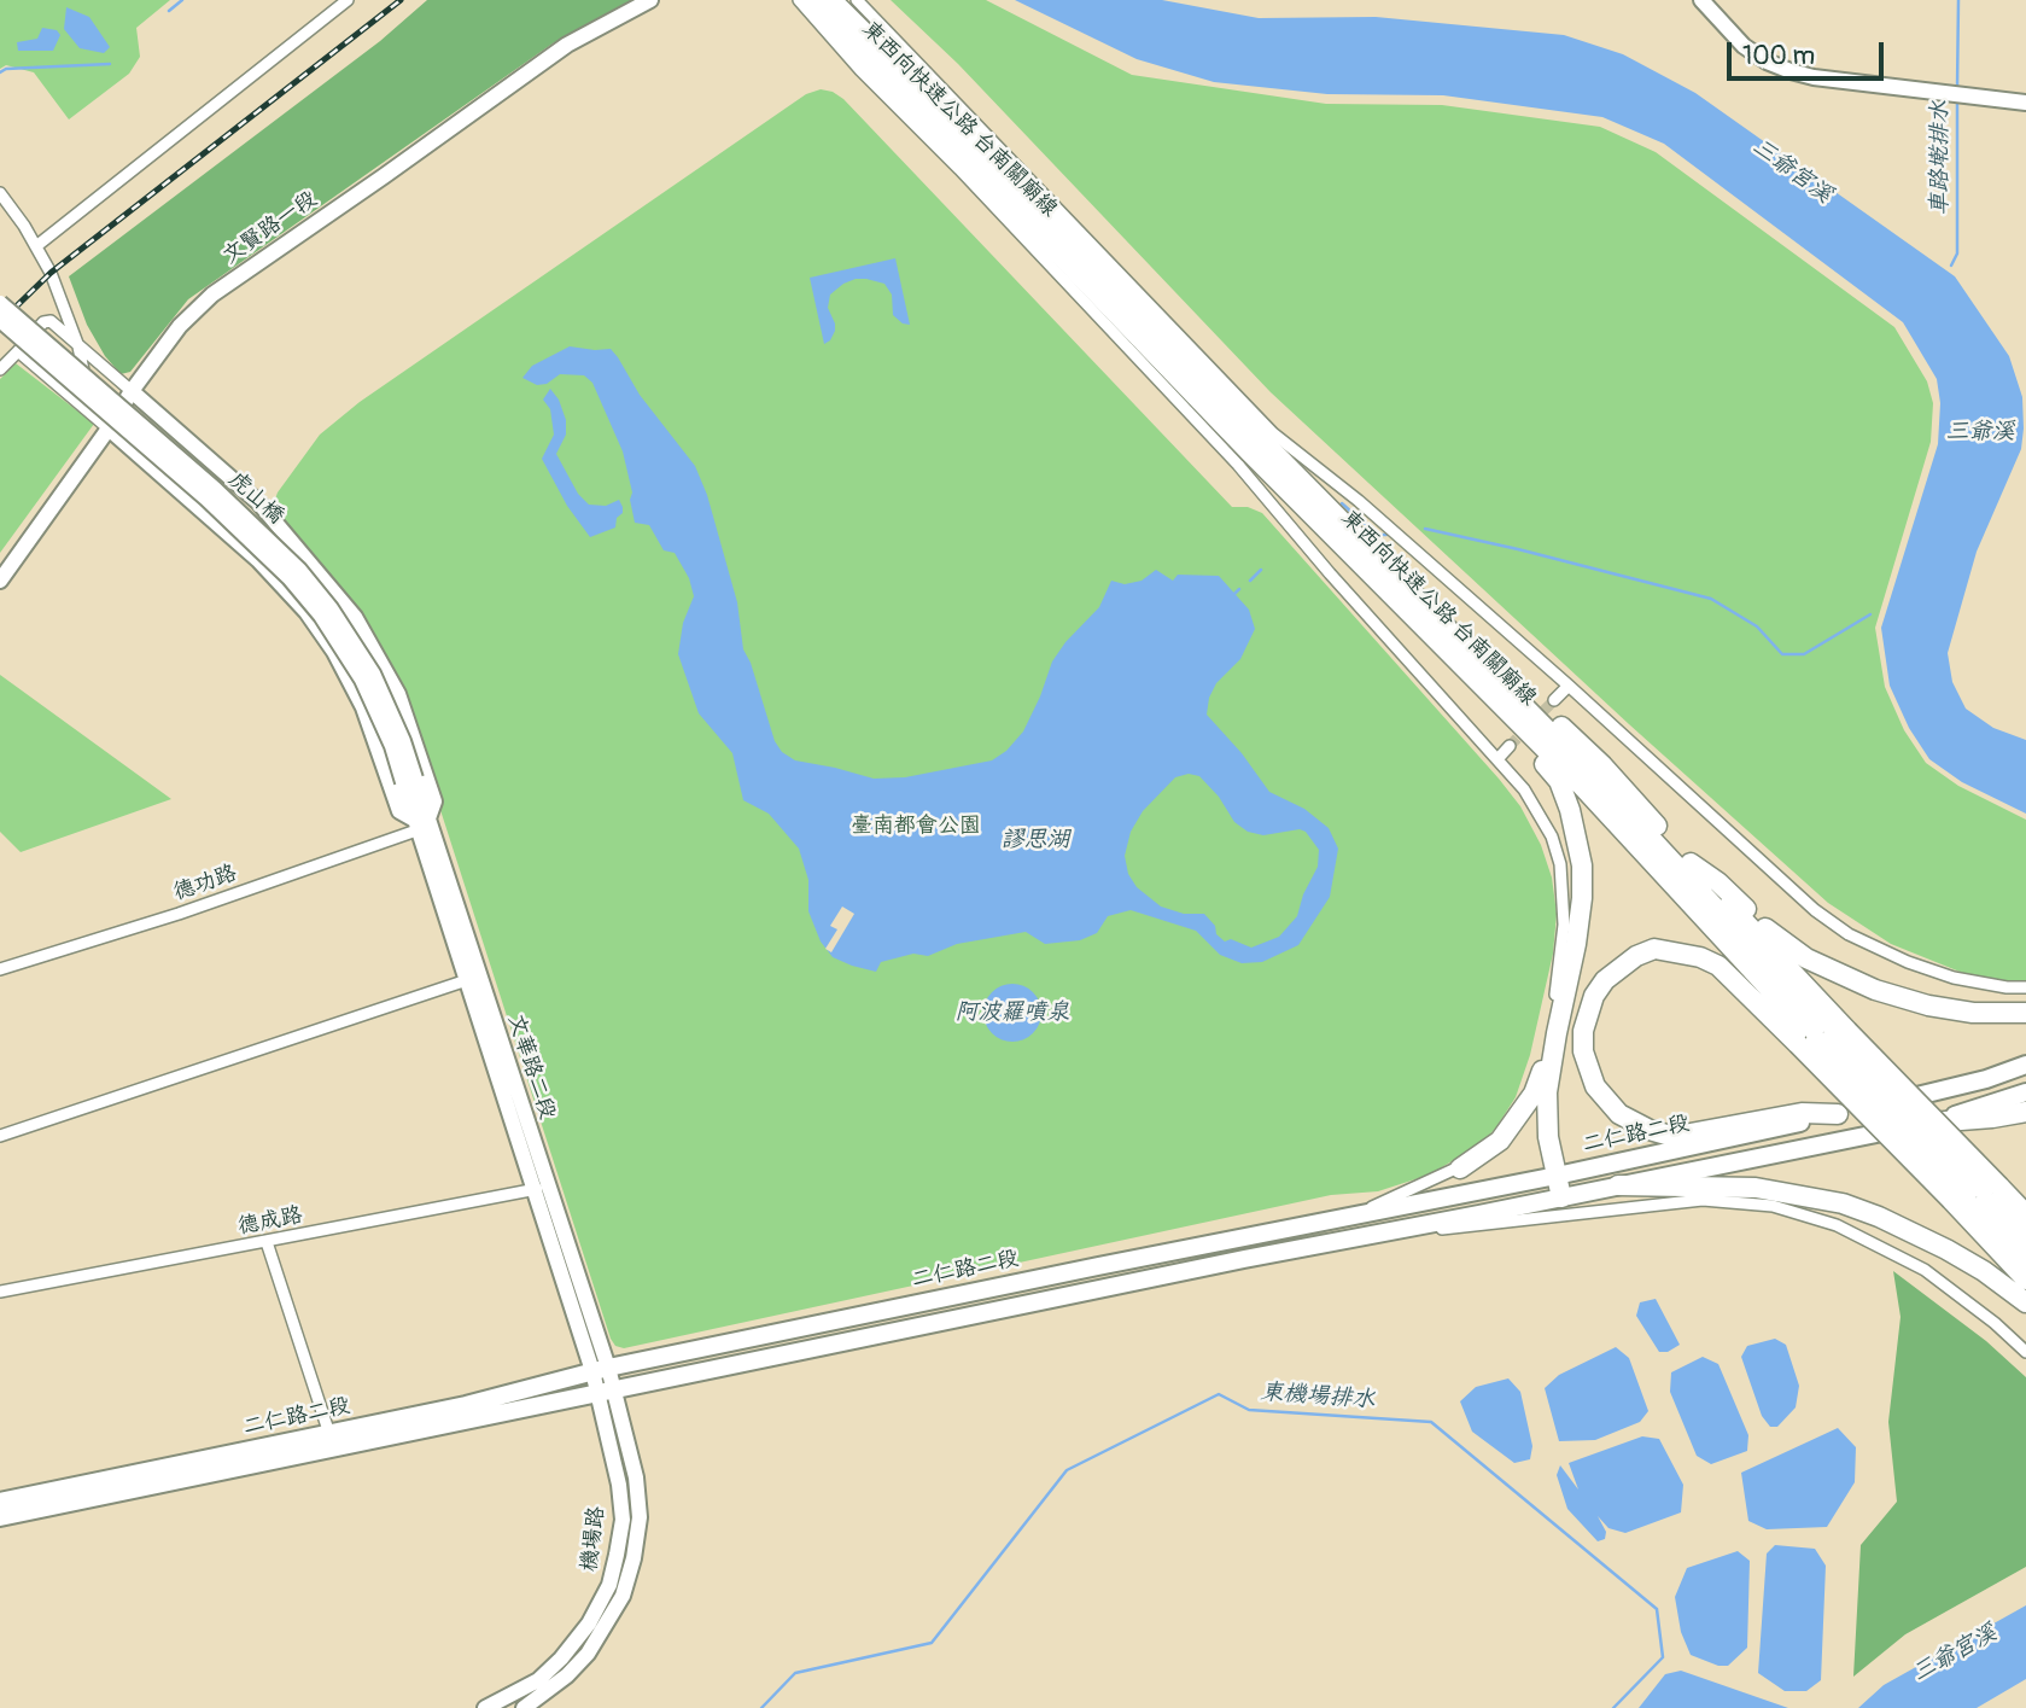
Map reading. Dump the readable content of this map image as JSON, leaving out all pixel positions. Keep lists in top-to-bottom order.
{
  "streets": {
    "highway": ["東西向快速公路 台南關廟線"],
    "main road": ["二仁路二段"],
    "street": [
      "文賢路一段",
      "虎山橋",
      "德功路",
      "文華路二段",
      "德成路",
      "機場路"
    ]
  },
  "crossings": [
    ["虎山橋", "文華路二段"],
    ["德功路", "文華路二段"],
    ["文華路二段", "二仁路二段"],
    ["文華路二段", "德成路"],
    ["文華路二段", "機場路"],
    ["二仁路二段", "機場路"]
  ],
  "water": [
    "車路墘排水",
    "三爺宮溪",
    "三爺溪",
    "謬思湖",
    "阿波羅噴泉",
    "東機場排水"
  ],
  "parks": ["臺南都會公園"],
  "scale_bar": "100 m"
}
